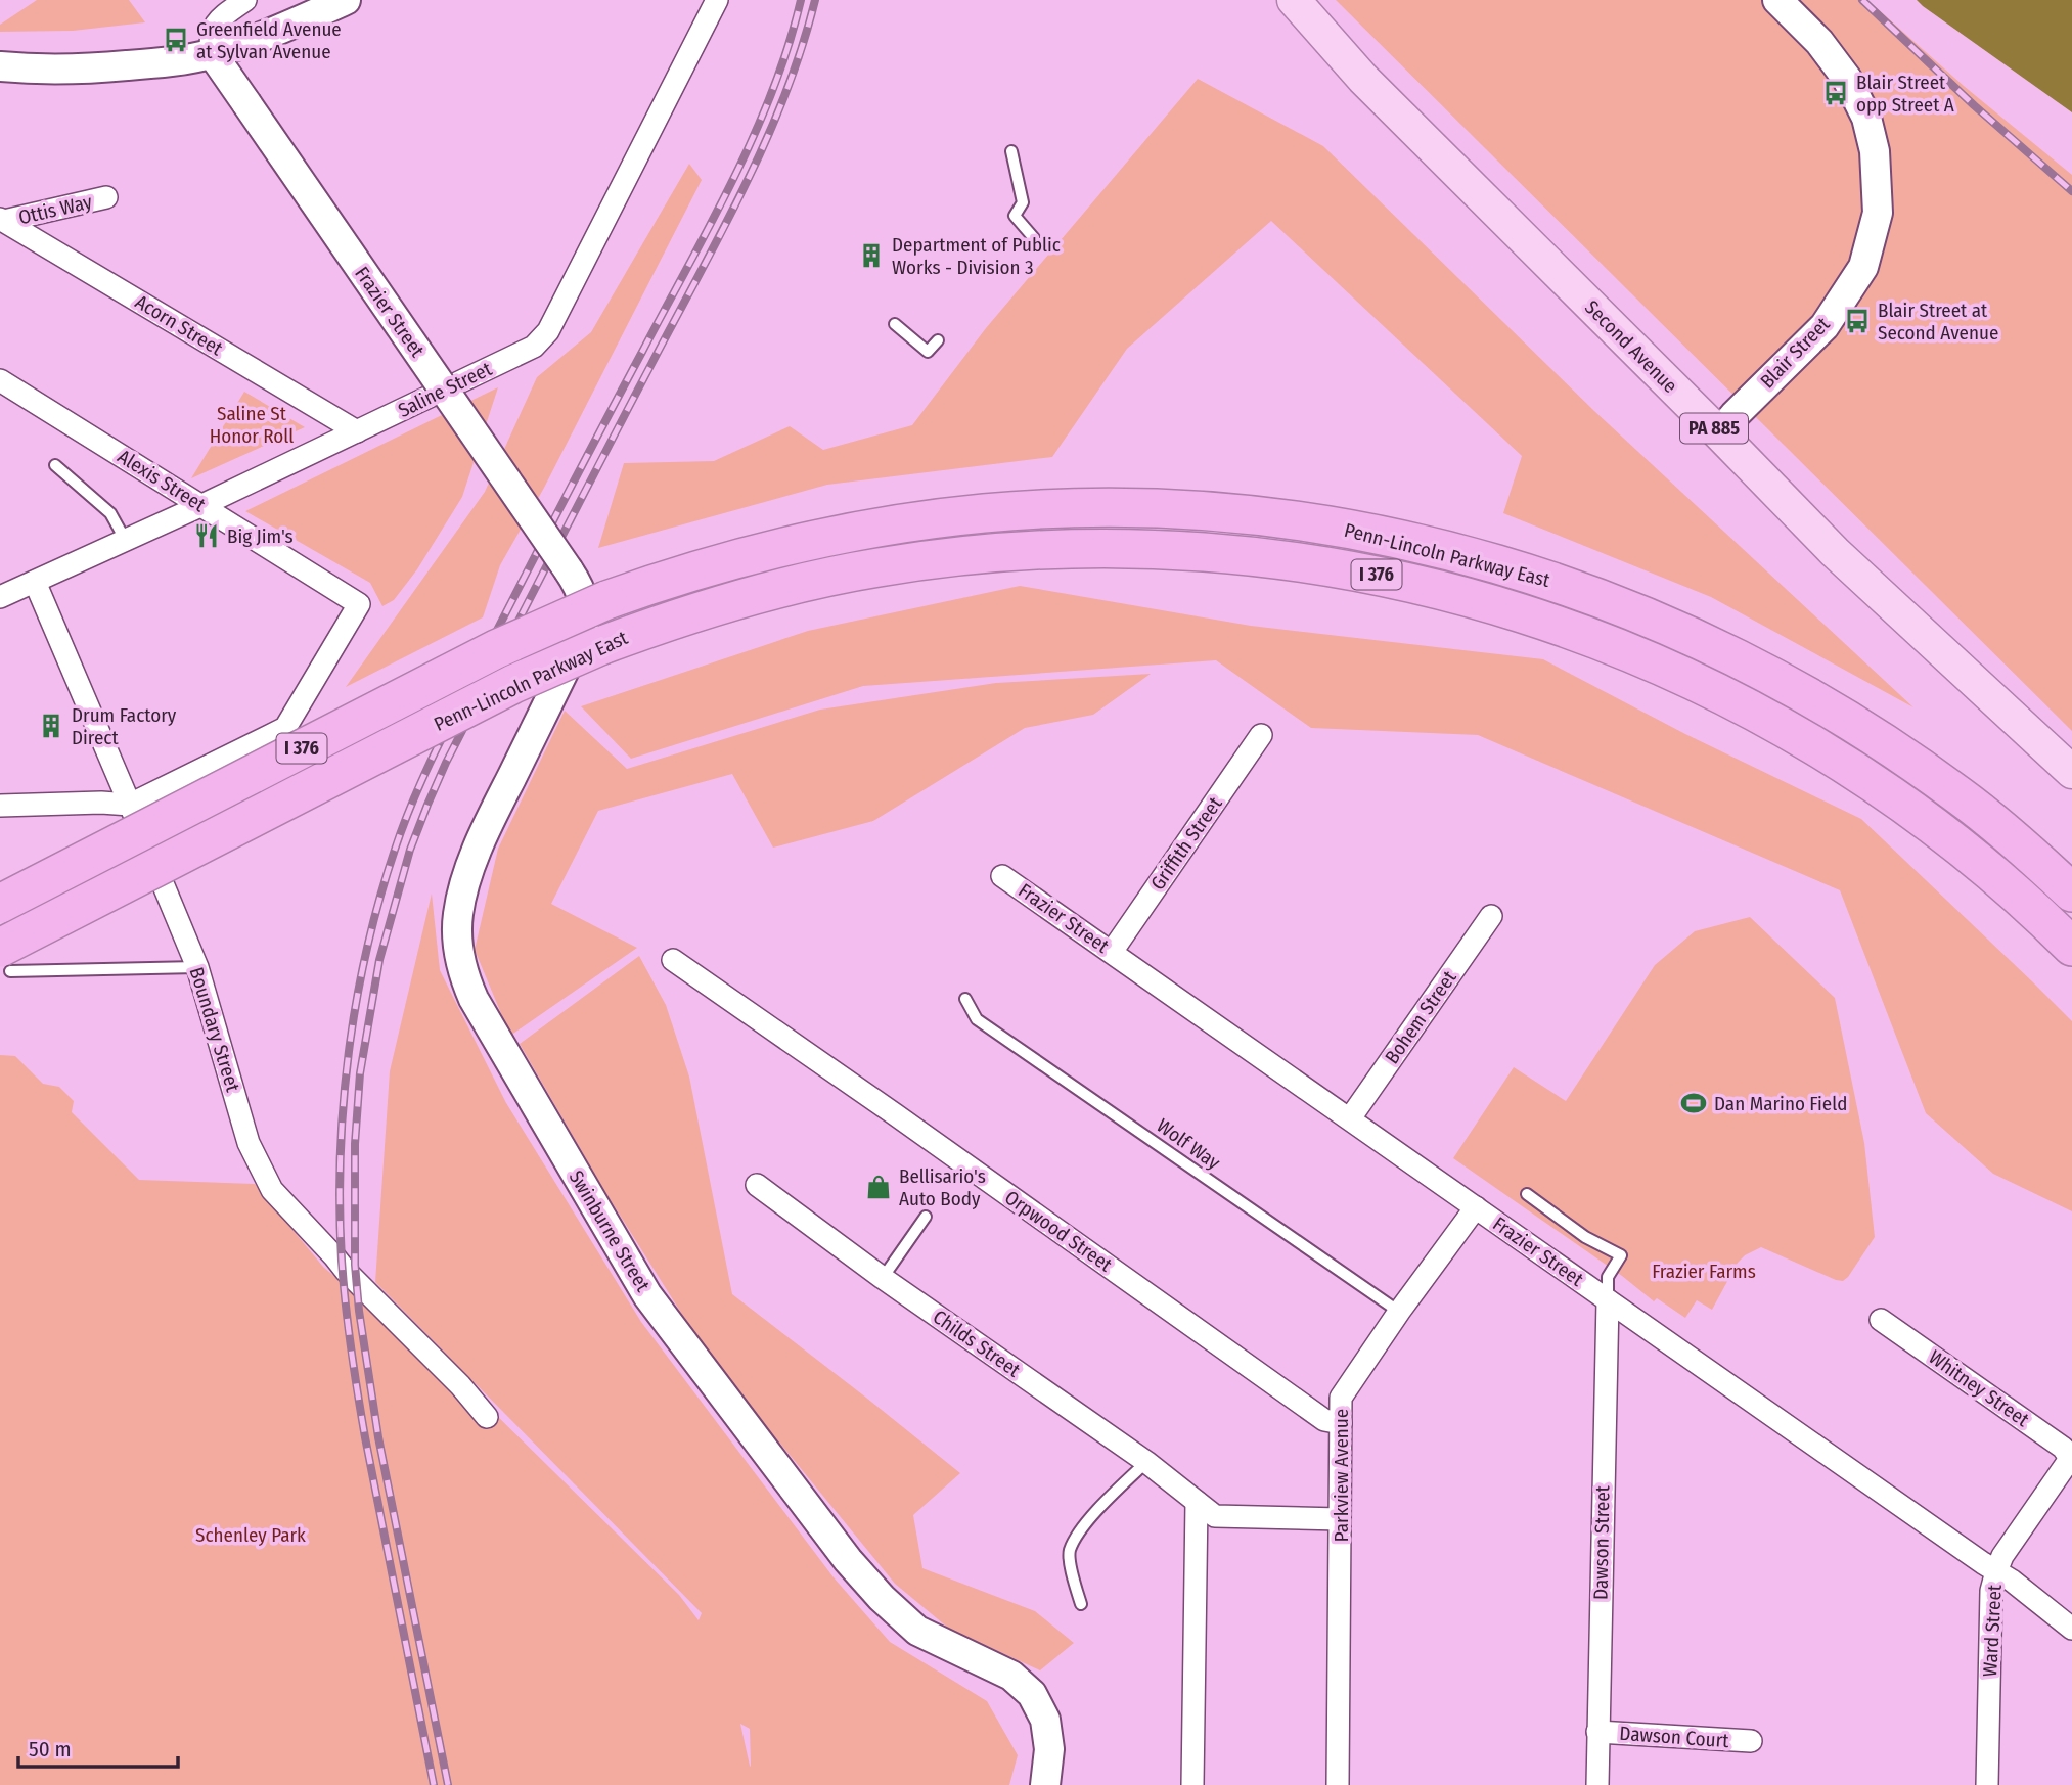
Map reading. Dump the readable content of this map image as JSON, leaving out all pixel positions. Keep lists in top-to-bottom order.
{
  "streets": {
    "highway": ["Penn-Lincoln Parkway East", "I 376"],
    "main road": ["Second Avenue", "PA 885"],
    "street": [
      "Ottis Way",
      "Frazier Street",
      "Acorn Street",
      "Blair Street",
      "Saline Street",
      "Alexis Street",
      "Griffith Street",
      "Bohem Street",
      "Boundary Street",
      "Swinburne Street",
      "Orpwood Street",
      "Childs Street",
      "Whitney Street",
      "Parkview Avenue",
      "Dawson Street",
      "Ward Street",
      "Dawson Court"
    ],
    "lane": ["Wolf Way"]
  },
  "crossings": [
    ["Ottis Way", "Acorn Street"],
    ["Frazier Street", "Griffith Street"],
    ["Frazier Street", "Bohem Street"],
    ["Frazier Street", "Swinburne Street"],
    ["Frazier Street", "Parkview Avenue"],
    ["Frazier Street", "Dawson Street"],
    ["Frazier Street", "Ward Street"],
    ["Acorn Street", "Saline Street"],
    ["Second Avenue", "Blair Street"],
    ["Saline Street", "Alexis Street"],
    ["Saline Street", "Boundary Street"],
    ["Alexis Street", "Boundary Street"],
    ["Wolf Way", "Parkview Avenue"],
    ["Orpwood Street", "Parkview Avenue"],
    ["Childs Street", "Parkview Avenue"],
    ["Whitney Street", "Ward Street"],
    ["Dawson Street", "Dawson Court"]
  ],
  "parks": ["Saline St Honor Roll", "Frazier Farms", "Schenley Park"],
  "places": {
    "bus stop": ["Greenfield Avenue at Sylvan Avenue", "Blair Street opp Street A", "Blair Street at Second Avenue"],
    "building": ["Department of Public Works - Division 3", "Drum Factory Direct"],
    "restaurant": ["Big Jim's"],
    "sports": ["Dan Marino Field"],
    "shop": ["Bellisario's Auto Body"]
  },
  "scale_bar": "50 m"
}
